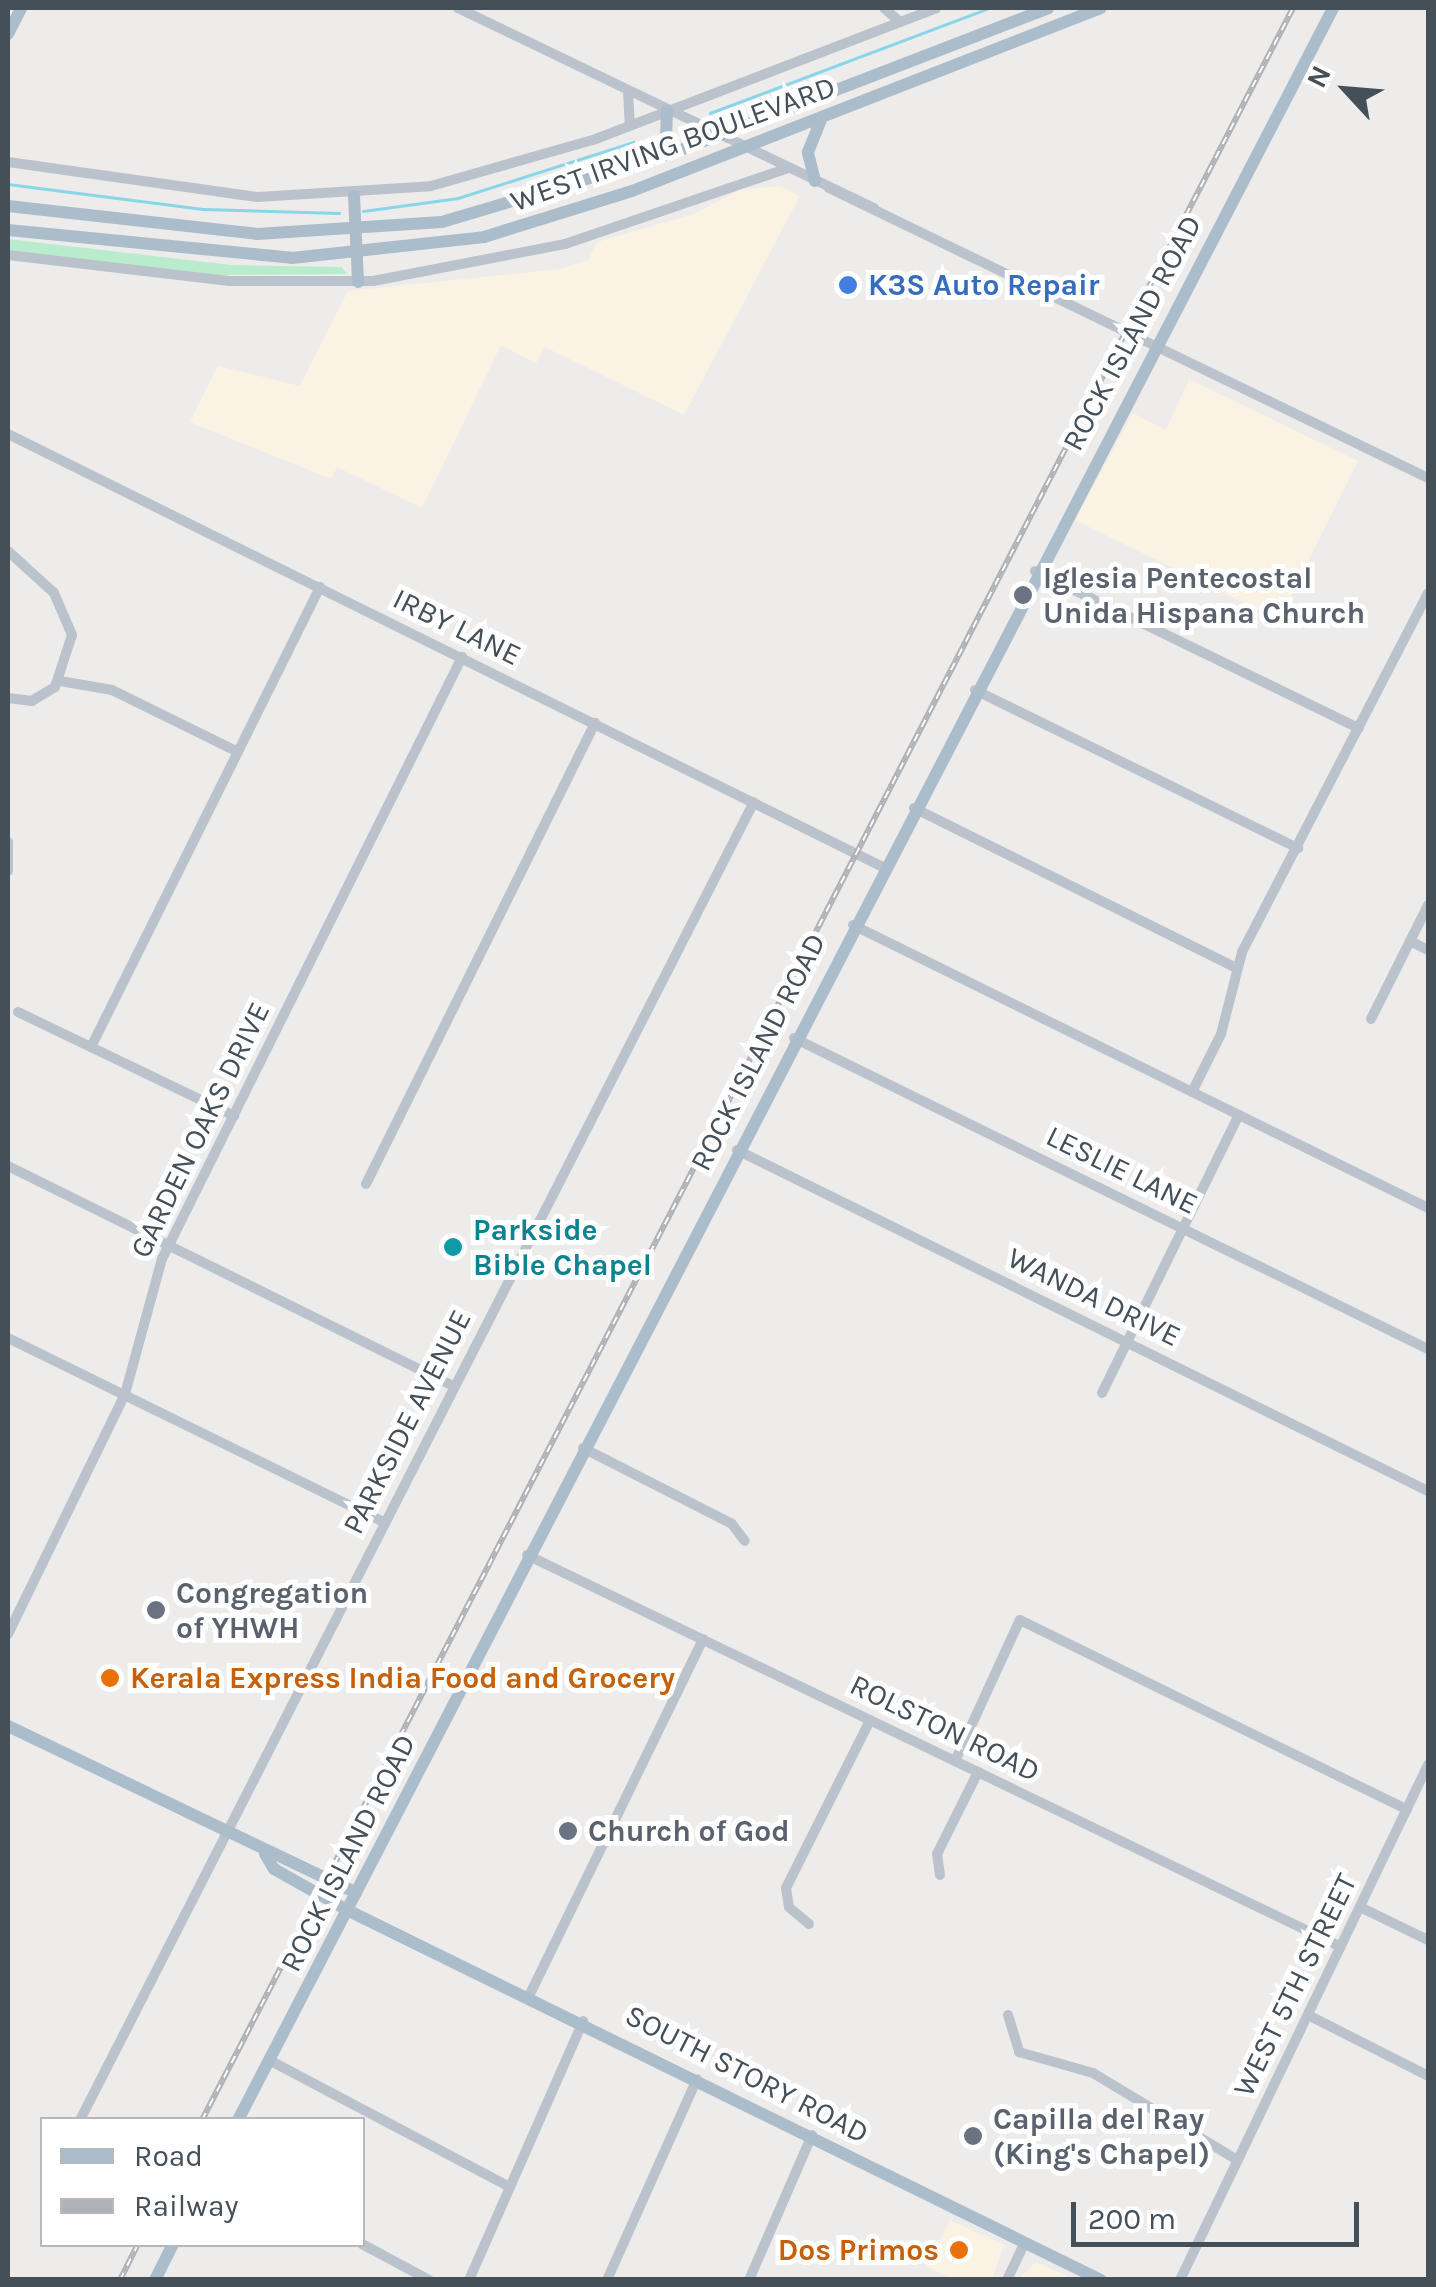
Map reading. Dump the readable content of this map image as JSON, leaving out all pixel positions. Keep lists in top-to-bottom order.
{
  "streets": {
    "main road": ["WEST IRVING BOULEVARD", "ROCK ISLAND ROAD", "SOUTH STORY ROAD"],
    "street": [
      "IRBY LANE",
      "GARDEN OAKS DRIVE",
      "LESLIE LANE",
      "WANDA DRIVE",
      "PARKSIDE AVENUE",
      "ROLSTON ROAD",
      "WEST 5TH STREET"
    ]
  },
  "crossings": [
    ["ROCK ISLAND ROAD", "IRBY LANE"],
    ["ROCK ISLAND ROAD", "LESLIE LANE"],
    ["ROCK ISLAND ROAD", "WANDA DRIVE"],
    ["ROCK ISLAND ROAD", "ROLSTON ROAD"],
    ["ROCK ISLAND ROAD", "SOUTH STORY ROAD"],
    ["IRBY LANE", "GARDEN OAKS DRIVE"],
    ["IRBY LANE", "PARKSIDE AVENUE"],
    ["ROLSTON ROAD", "WEST 5TH STREET"]
  ],
  "places": [
    "K3S Auto Repair",
    "Iglesia Pentecostal Unida Hispana Church",
    "Parkside Bible Chapel",
    "Congregation of YHWH",
    "Kerala Express India Food and Grocery",
    "Church of God",
    "Capilla del Ray (King's Chapel)",
    "Dos Primos"
  ],
  "legend": ["Road", "Railway"],
  "scale_bar": "200 m",
  "north": "top left"
}
